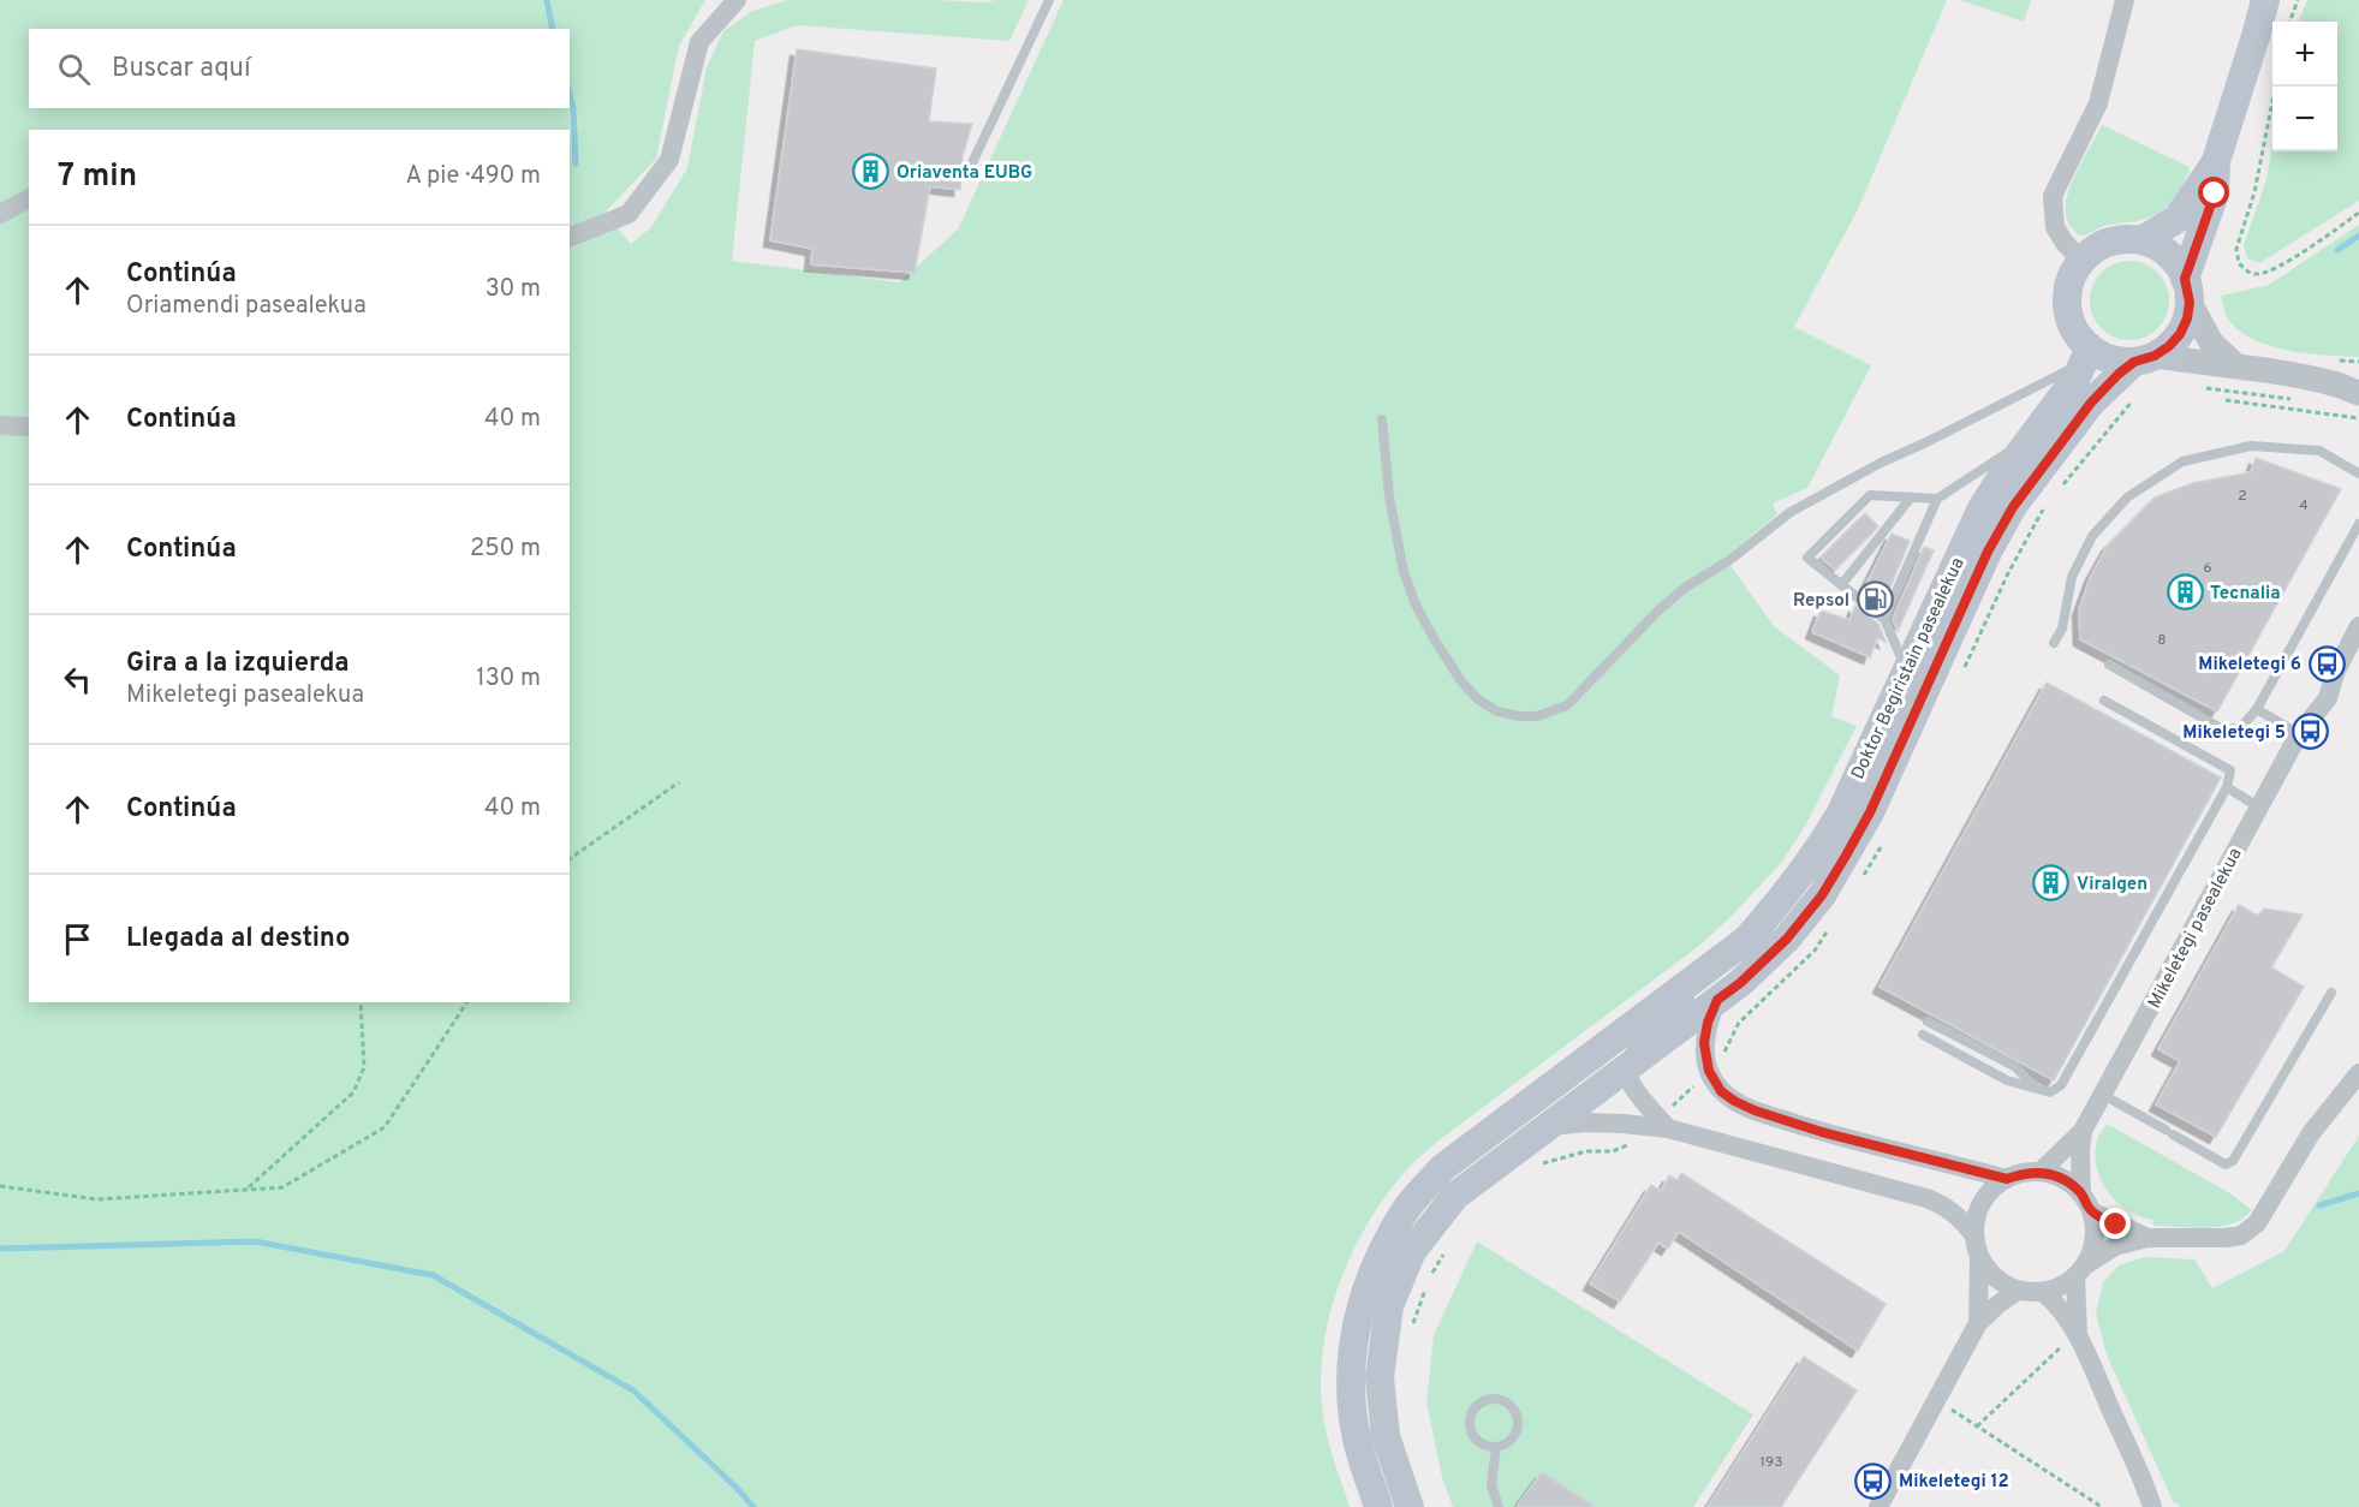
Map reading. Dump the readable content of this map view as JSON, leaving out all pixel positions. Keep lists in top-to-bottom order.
{
  "streets": {
    "main road": ["Doktor Begiristain pasealekua"],
    "street": ["Mikeletegi pasealekua"]
  },
  "places": {
    "building": ["Oriaventa EUBG", "Tecnalia", "Viralgen"],
    "fuel station": ["Repsol"],
    "bus stop": ["Mikeletegi 6", "Mikeletegi 5", "Mikeletegi 12"]
  },
  "house_numbers": [
    "2",
    "4",
    "6",
    "8",
    "193"
  ],
  "page": {
    "map_buttons": ["+", "−"],
    "search": "Buscar aquí",
    "heading": ["7 min", "A pie · 490 m"],
    "list": [
      ["Continúa", "Oriamendi pasealekua", "30 m"],
      ["Continúa", "40 m"],
      ["Continúa", "250 m"],
      ["Gira a la izquierda", "Mikeletegi pasealekua", "130 m"],
      ["Continúa", "40 m"],
      "Llegada al destino"
    ]
  }
}
